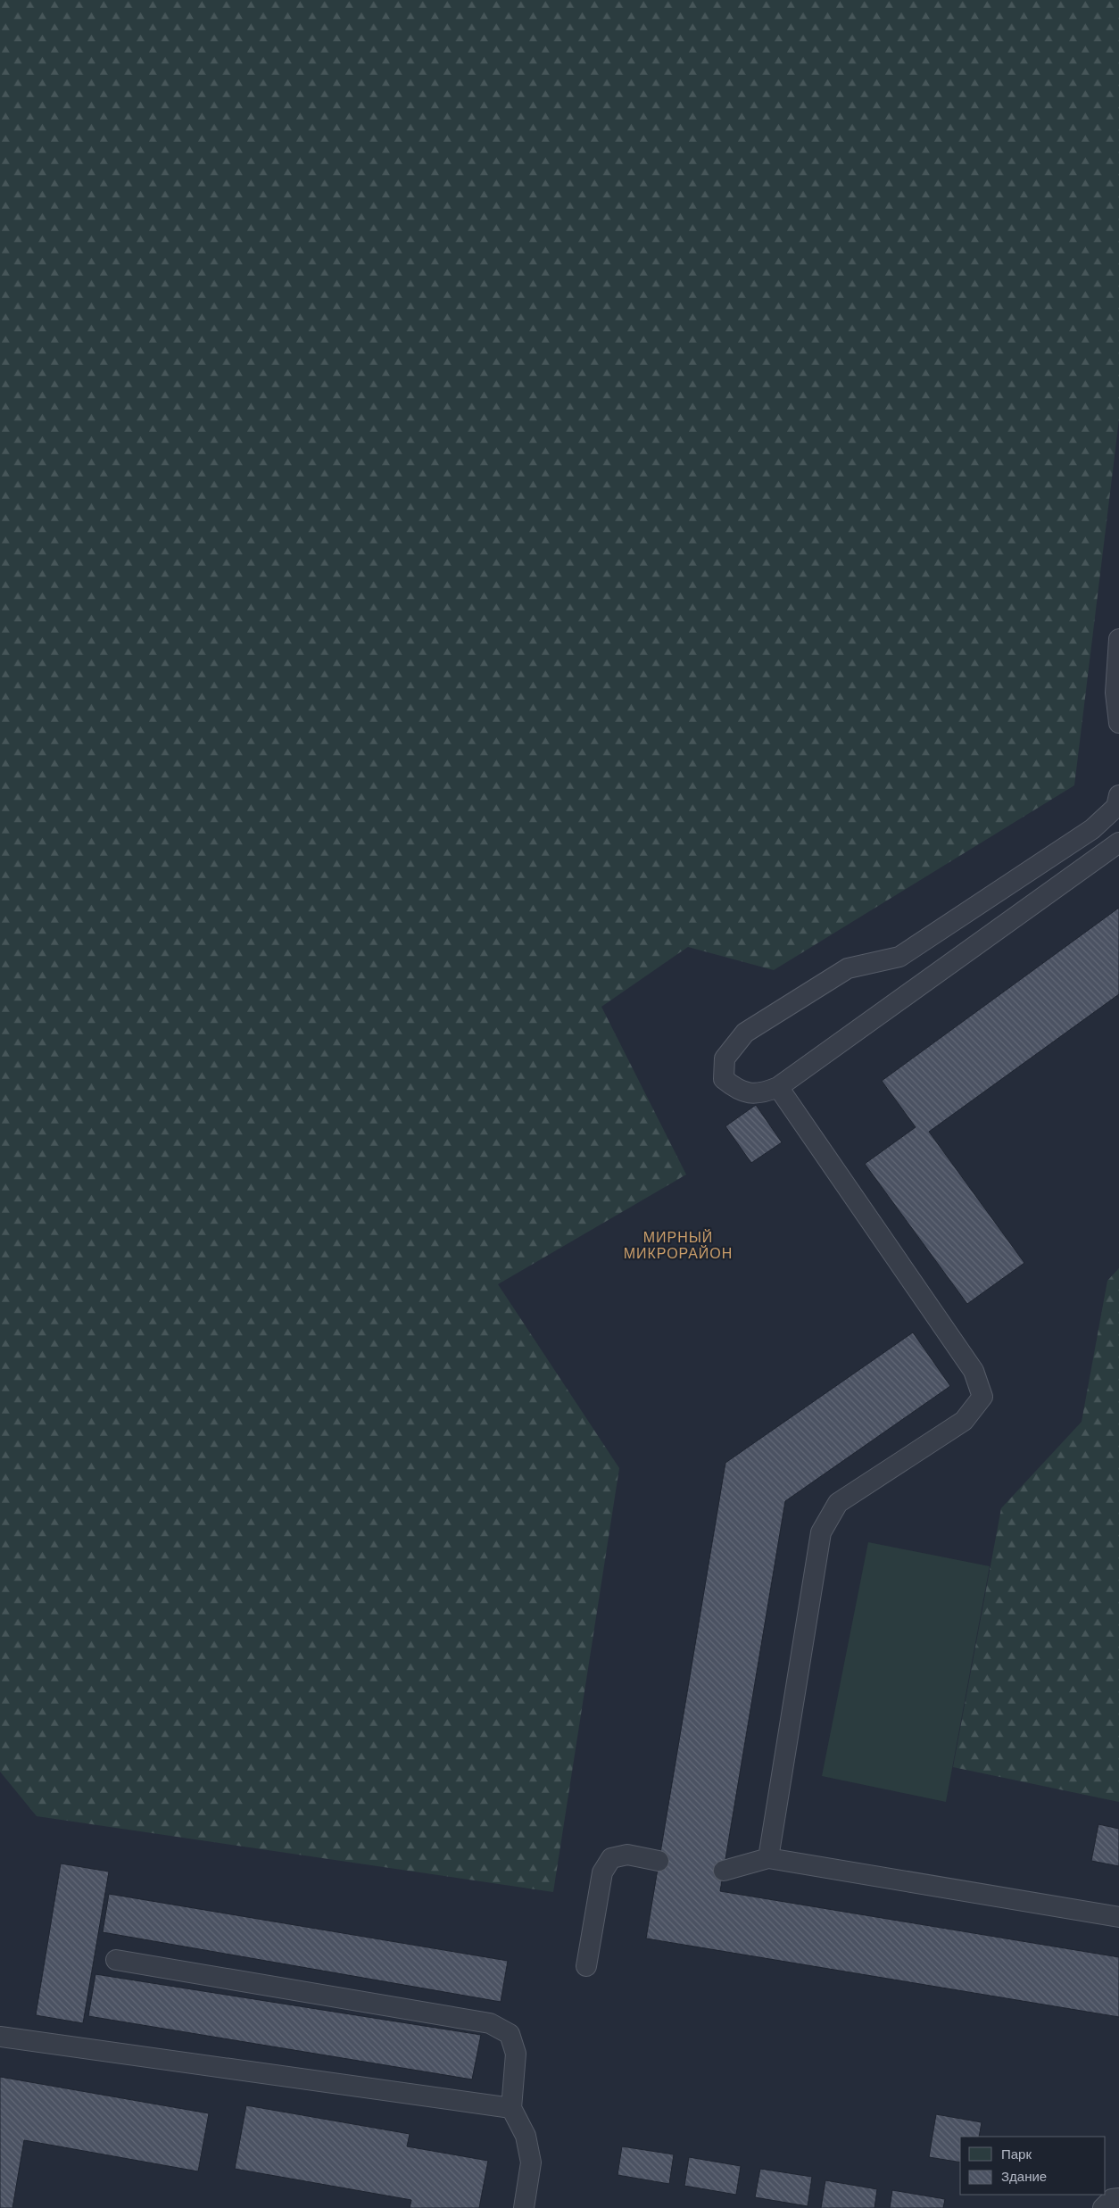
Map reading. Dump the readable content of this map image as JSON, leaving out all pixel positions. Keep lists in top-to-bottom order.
{
  "districts": ["МИРНЫЙ МИКРОРАЙОН"],
  "legend": ["Парк", "Здание"]
}
